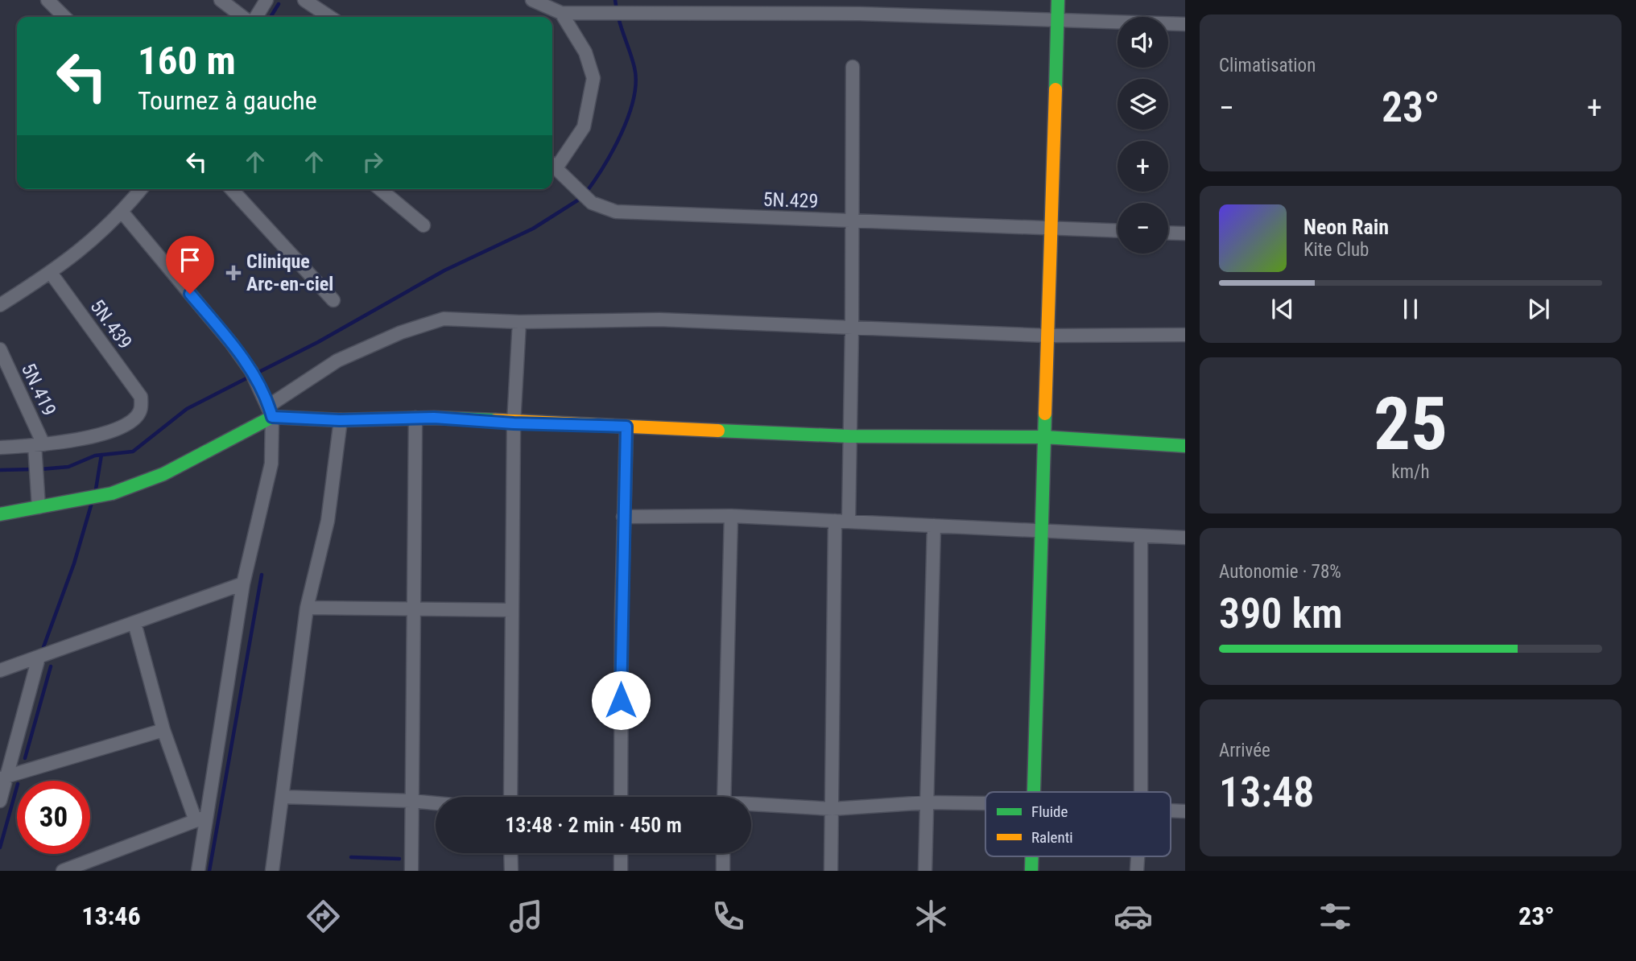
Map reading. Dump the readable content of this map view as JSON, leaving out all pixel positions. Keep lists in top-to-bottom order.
{
  "streets": {
    "street": ["5N.429", "5N.439", "5N.419"]
  },
  "crossings": [
    ["5N.439", "5N.419"]
  ],
  "places": {
    "health": ["Clinique Arc-en-ciel"]
  },
  "legend": ["Fluide", "Ralenti"],
  "page": {
    "tile": [
      "Climatisation",
      ["25", "km/h"],
      ["Autonomie · 78%", "390 km"],
      ["Arrivée", "13:48"]
    ],
    "map_buttons": ["+", "−"],
    "turn": ["160 m", "Tournez à gauche"],
    "heat": ["−", "23°", "+"],
    "song": ["Neon Rain", "Kite Club"],
    "limit": "30",
    "trip": "13:48 · 2 min · 450 m",
    "tabs": ["13:46", "23°"]
  }
}
